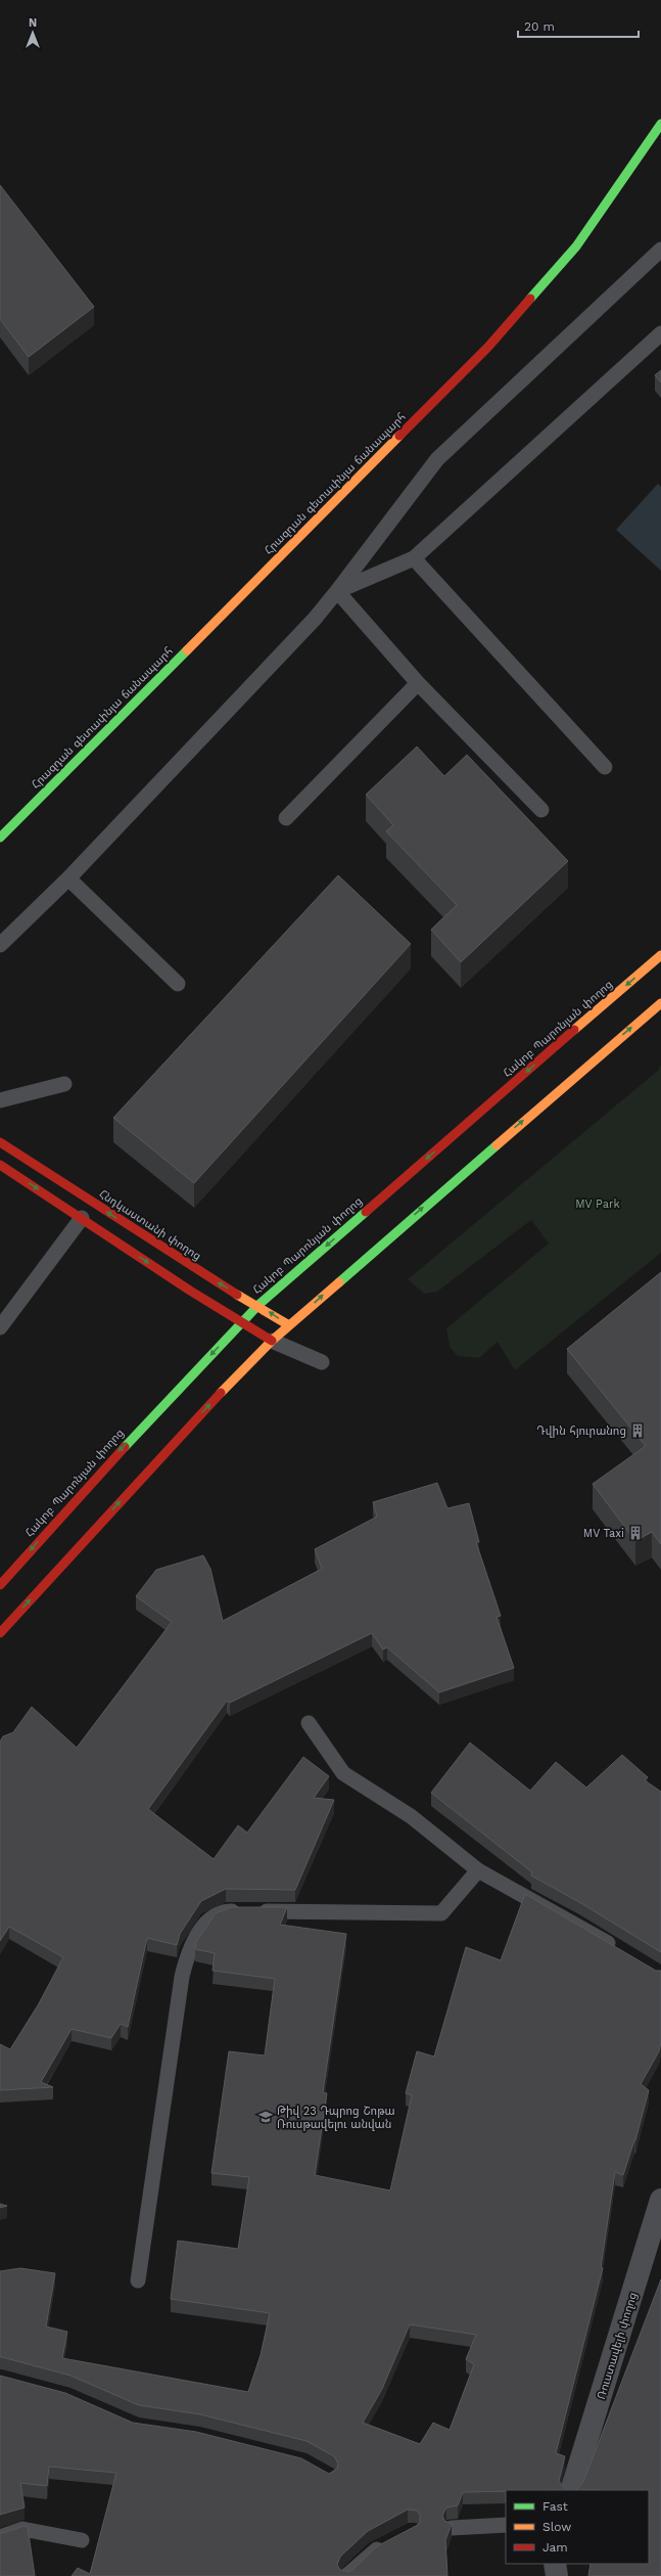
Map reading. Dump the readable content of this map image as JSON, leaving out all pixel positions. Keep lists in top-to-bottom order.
{
  "streets": {
    "main road": ["Հրազդան գետափնյա ճանապարհ", "Հակոբ Պարոնյան փողոց", "Հնդկաստանի փողոց"],
    "street": ["Ռուստավելի փողոց"]
  },
  "crossings": [
    ["Հակոբ Պարոնյան փողոց", "Հնդկաստանի փողոց"]
  ],
  "parks": ["MV Park"],
  "places": {
    "building": ["Դվին հյուրանոց", "MV Taxi"],
    "school or university": ["Թիվ 23 Դպրոց Շոթա Ռուսթավելու անվան"]
  },
  "legend": ["Fast", "Slow", "Jam"],
  "scale_bar": "20 m",
  "north": "top"
}
